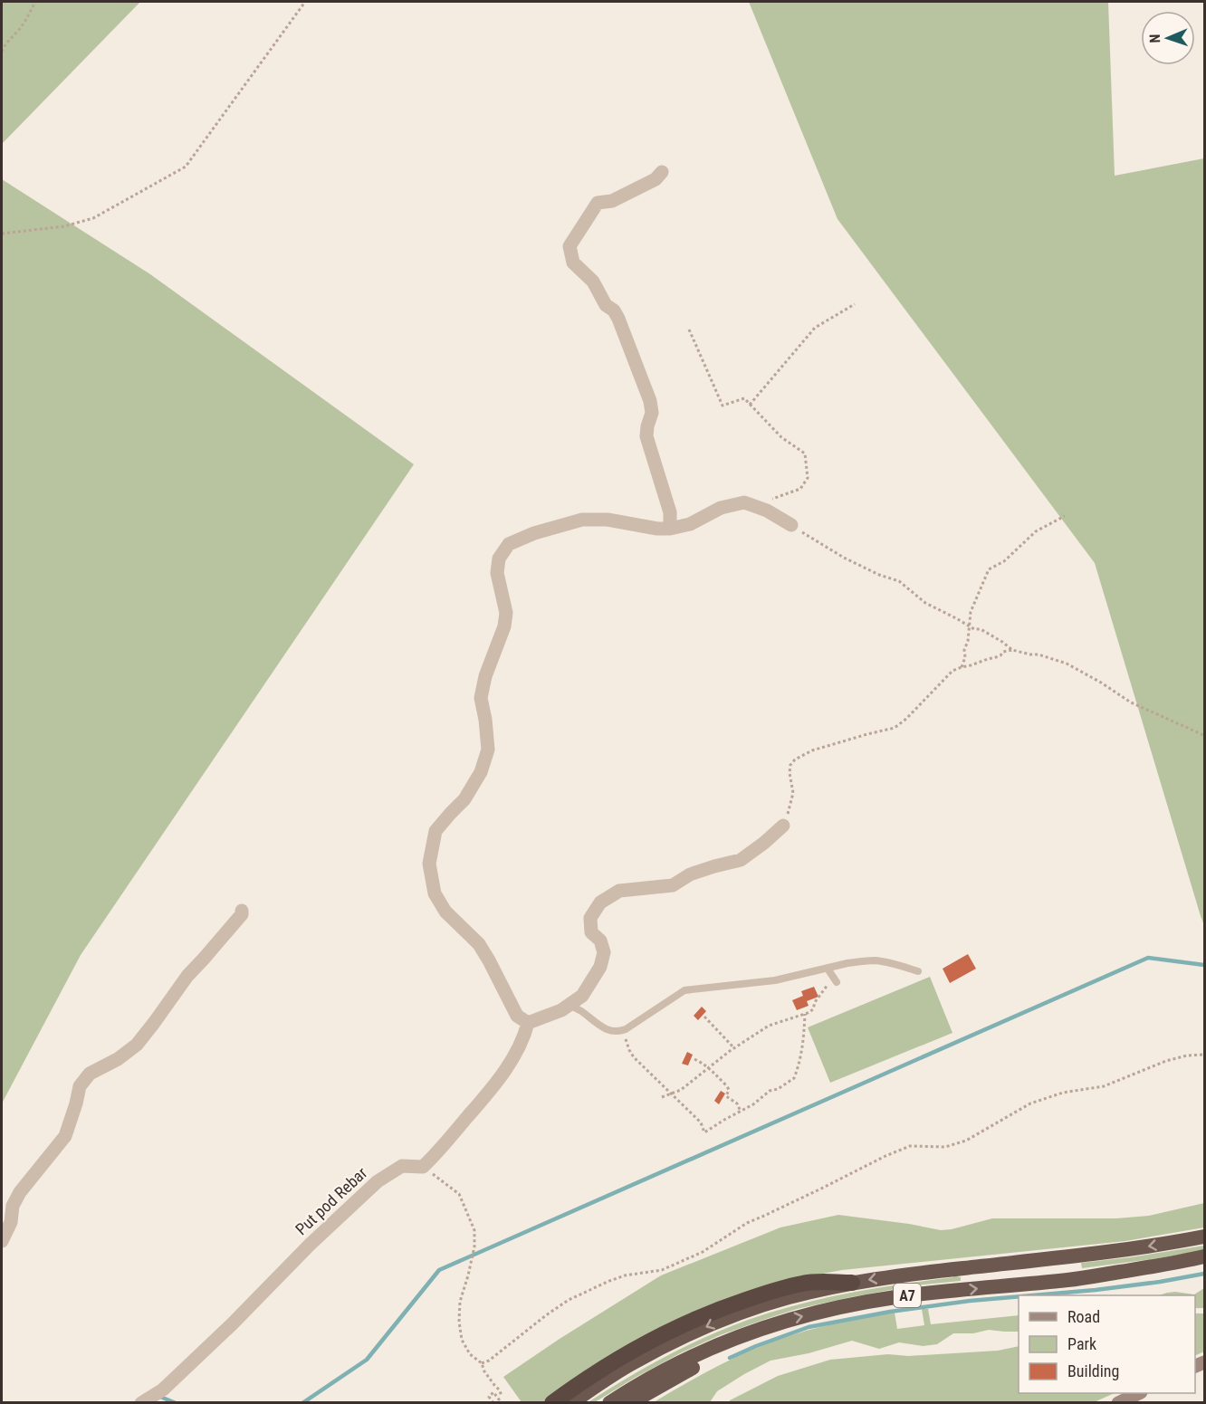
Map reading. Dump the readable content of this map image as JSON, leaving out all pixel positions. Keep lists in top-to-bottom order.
{
  "streets": {
    "highway": ["A7"],
    "street": ["Put pod Rebar"]
  },
  "legend": ["Road", "Park", "Building"],
  "north": "left"
}
